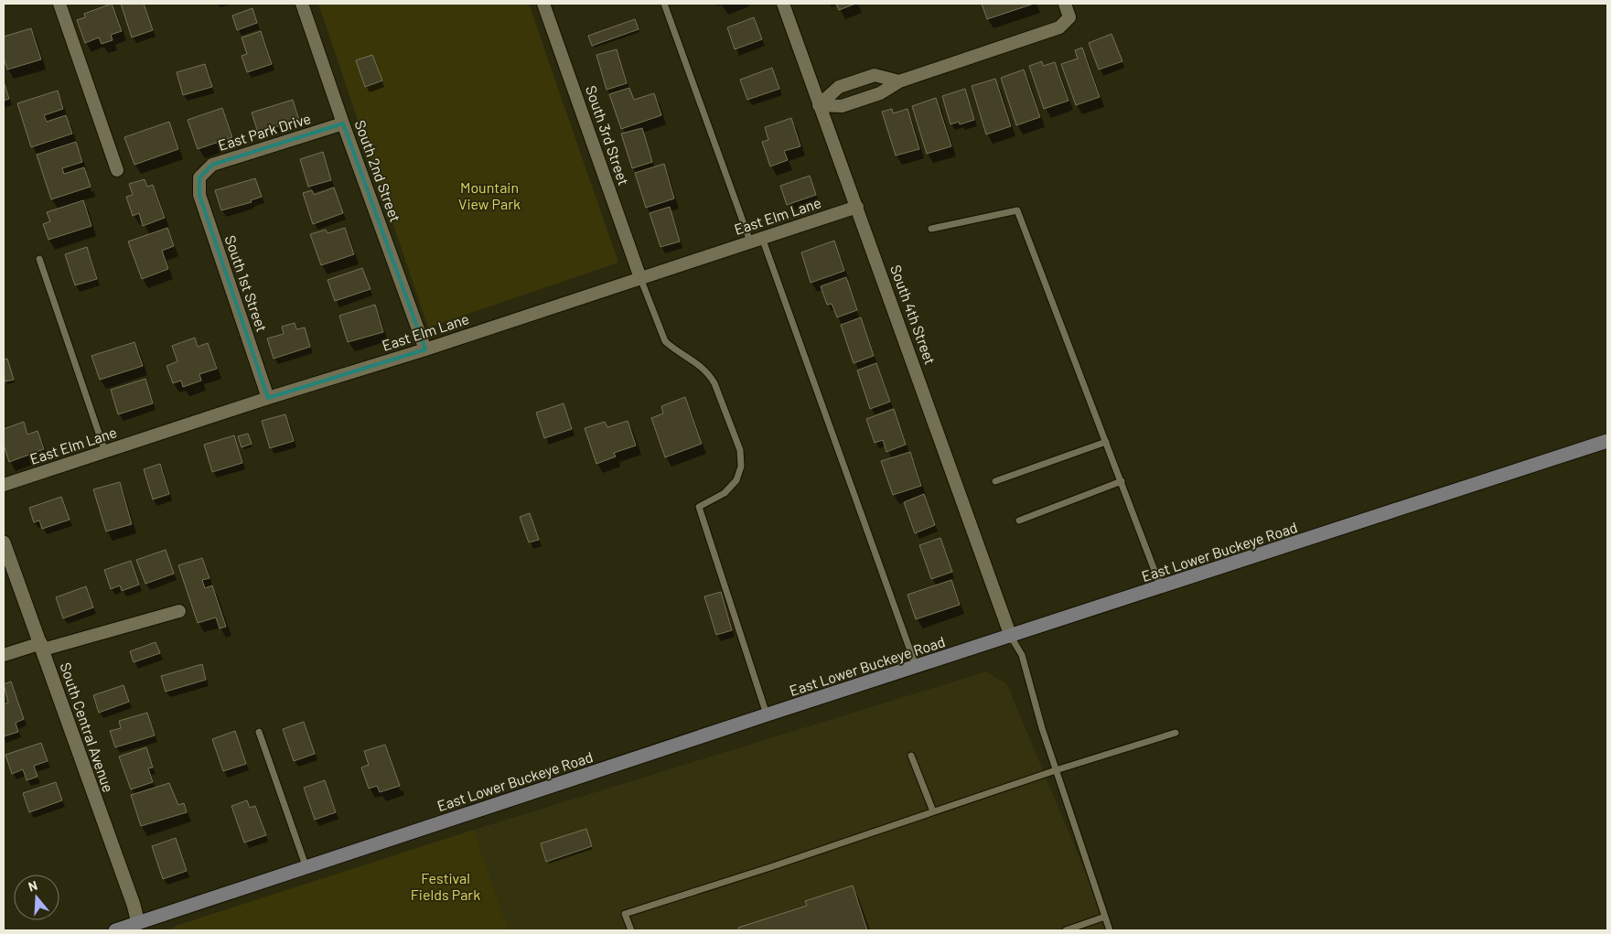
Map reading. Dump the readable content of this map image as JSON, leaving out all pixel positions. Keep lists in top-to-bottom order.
{
  "streets": {
    "main road": ["East Lower Buckeye Road"],
    "street": [
      "East Park Drive",
      "South 3rd Street",
      "South 2nd Street",
      "East Elm Lane",
      "South 1st Street",
      "South 4th Street",
      "South Central Avenue"
    ]
  },
  "crossings": [
    ["East Park Drive", "South 2nd Street"],
    ["East Park Drive", "South 1st Street"],
    ["South 3rd Street", "East Elm Lane"],
    ["South 2nd Street", "East Elm Lane"],
    ["East Elm Lane", "South 1st Street"],
    ["East Elm Lane", "South 4th Street"],
    ["South 4th Street", "East Lower Buckeye Road"],
    ["East Lower Buckeye Road", "South Central Avenue"]
  ],
  "parks": ["Mountain View Park", "Festival Fields Park"],
  "north": "top"
}
